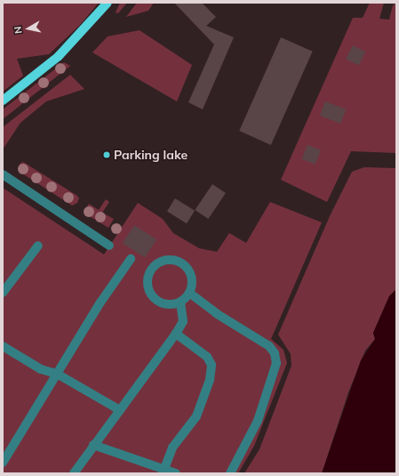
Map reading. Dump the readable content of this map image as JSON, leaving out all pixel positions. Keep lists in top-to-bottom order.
{
  "places": ["Parking lake"],
  "north": "left"
}
